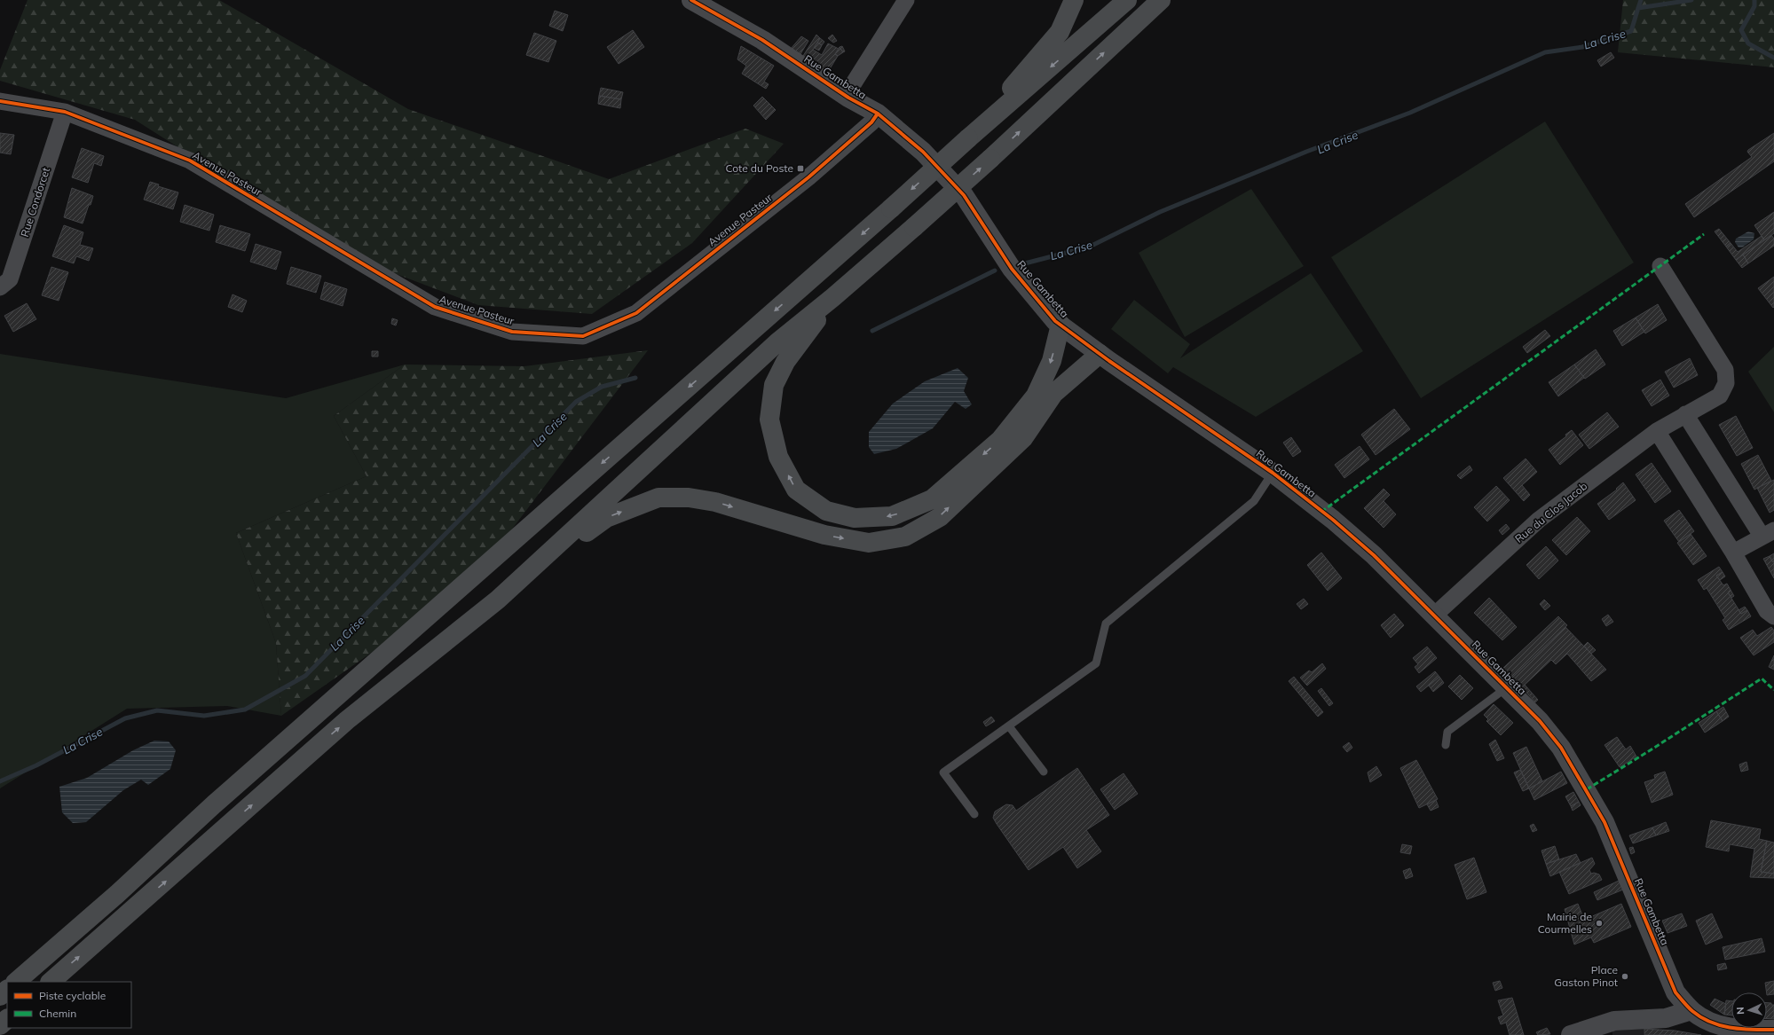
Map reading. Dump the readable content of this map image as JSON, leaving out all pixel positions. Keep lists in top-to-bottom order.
{
  "streets": {
    "street": [
      "Rue Gambetta",
      "Avenue Pasteur",
      "Rue Condorcet",
      "Rue du Clos Jacob"
    ]
  },
  "crossings": [
    ["Rue Gambetta", "Avenue Pasteur"],
    ["Rue Gambetta", "Rue du Clos Jacob"],
    ["Avenue Pasteur", "Rue Condorcet"]
  ],
  "water": ["La Crise"],
  "places": {
    "transit": ["Cote du Poste"],
    "other": ["Mairie de Courmelles", "Place Gaston Pinot"]
  },
  "legend": ["Piste cyclable", "Chemin"],
  "north": "left"
}
